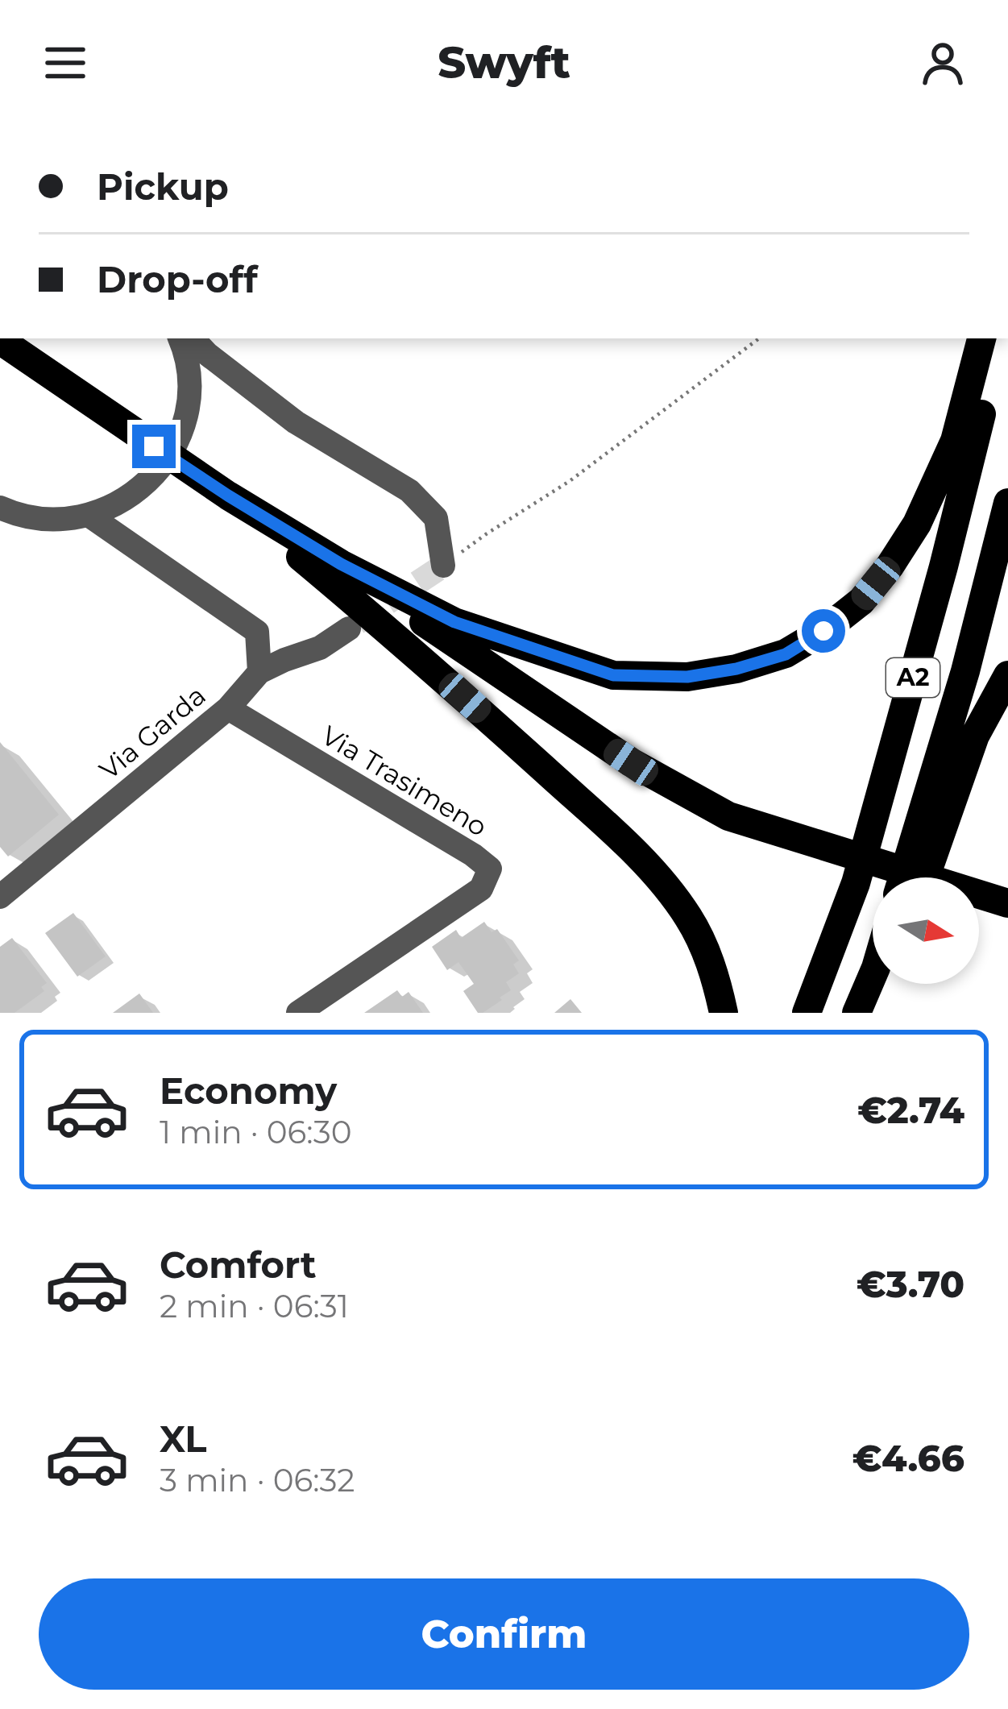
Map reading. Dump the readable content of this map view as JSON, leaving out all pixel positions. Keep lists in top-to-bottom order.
{
  "streets": {
    "highway": ["A2"],
    "street": ["Via Garda", "Via Trasimeno"]
  },
  "crossings": [
    ["Via Garda", "Via Trasimeno"]
  ],
  "north": "right",
  "page": {
    "header": "Swyft",
    "banner": ["Pickup", "Drop-off"],
    "list": [
      {
        "name": "Economy",
        "note": "1 min · 06:30",
        "value": "€2.74"
      },
      {
        "name": "Comfort",
        "note": "2 min · 06:31",
        "value": "€3.70"
      },
      {
        "name": "XL",
        "note": "3 min · 06:32",
        "value": "€4.66"
      }
    ],
    "buttons": "Confirm"
  }
}
